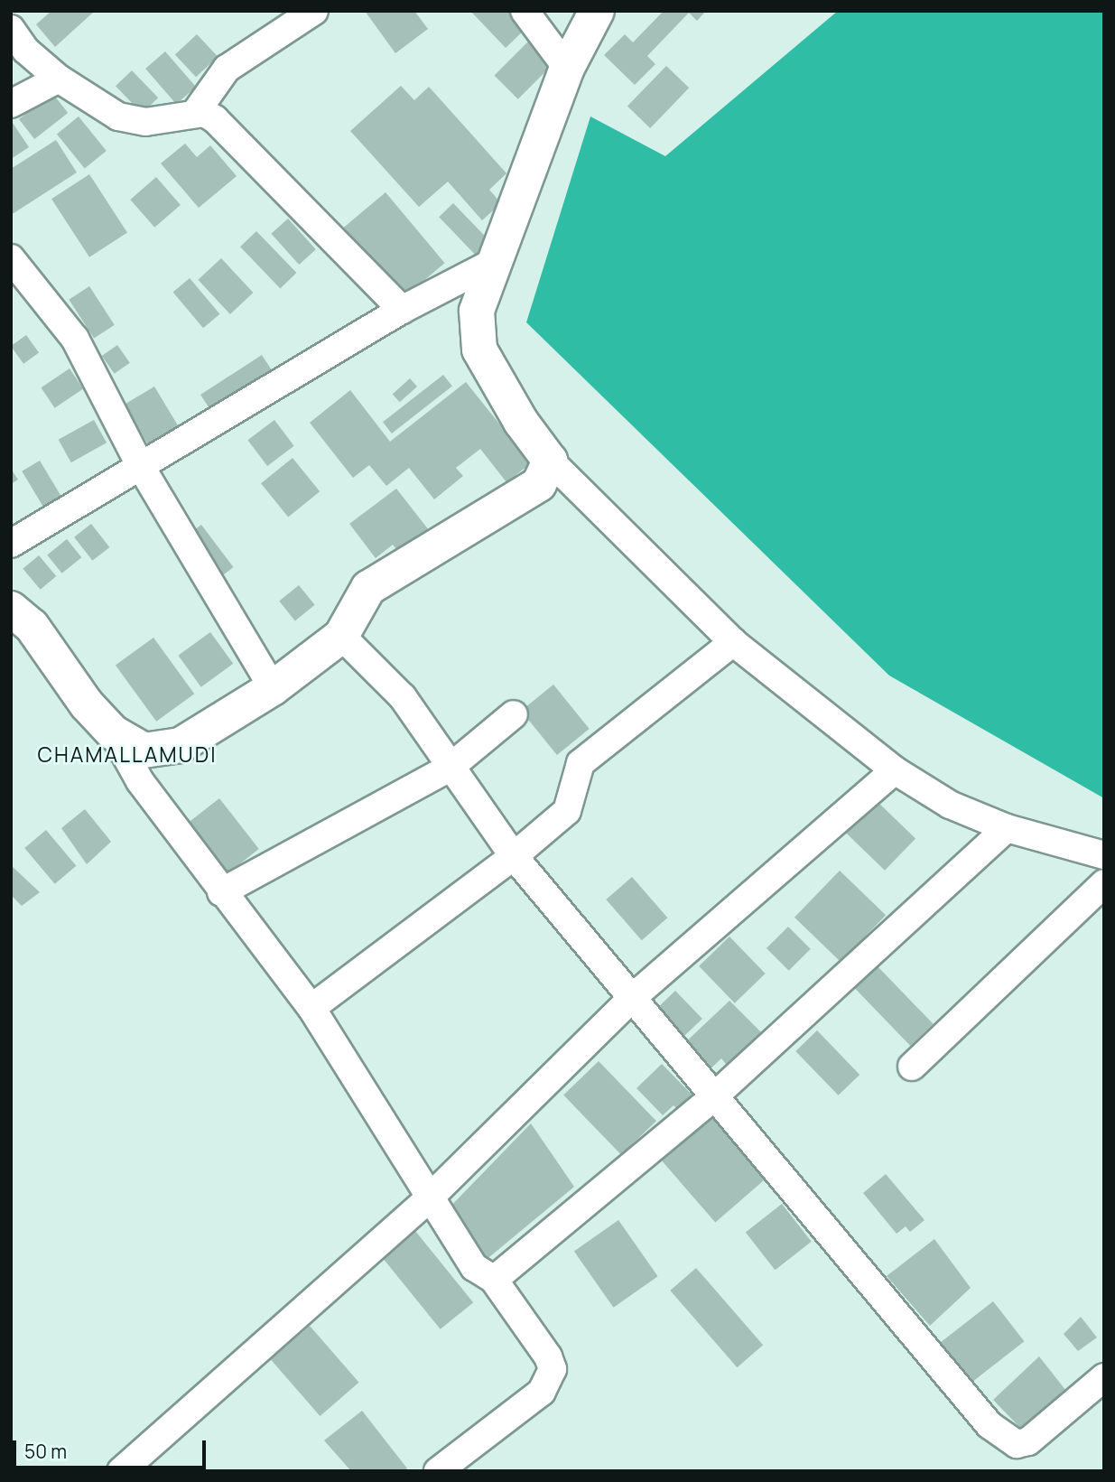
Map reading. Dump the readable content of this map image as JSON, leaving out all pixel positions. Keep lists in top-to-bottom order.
{
  "districts": ["CHAMALLAMUDI"],
  "scale_bar": "50 m"
}
